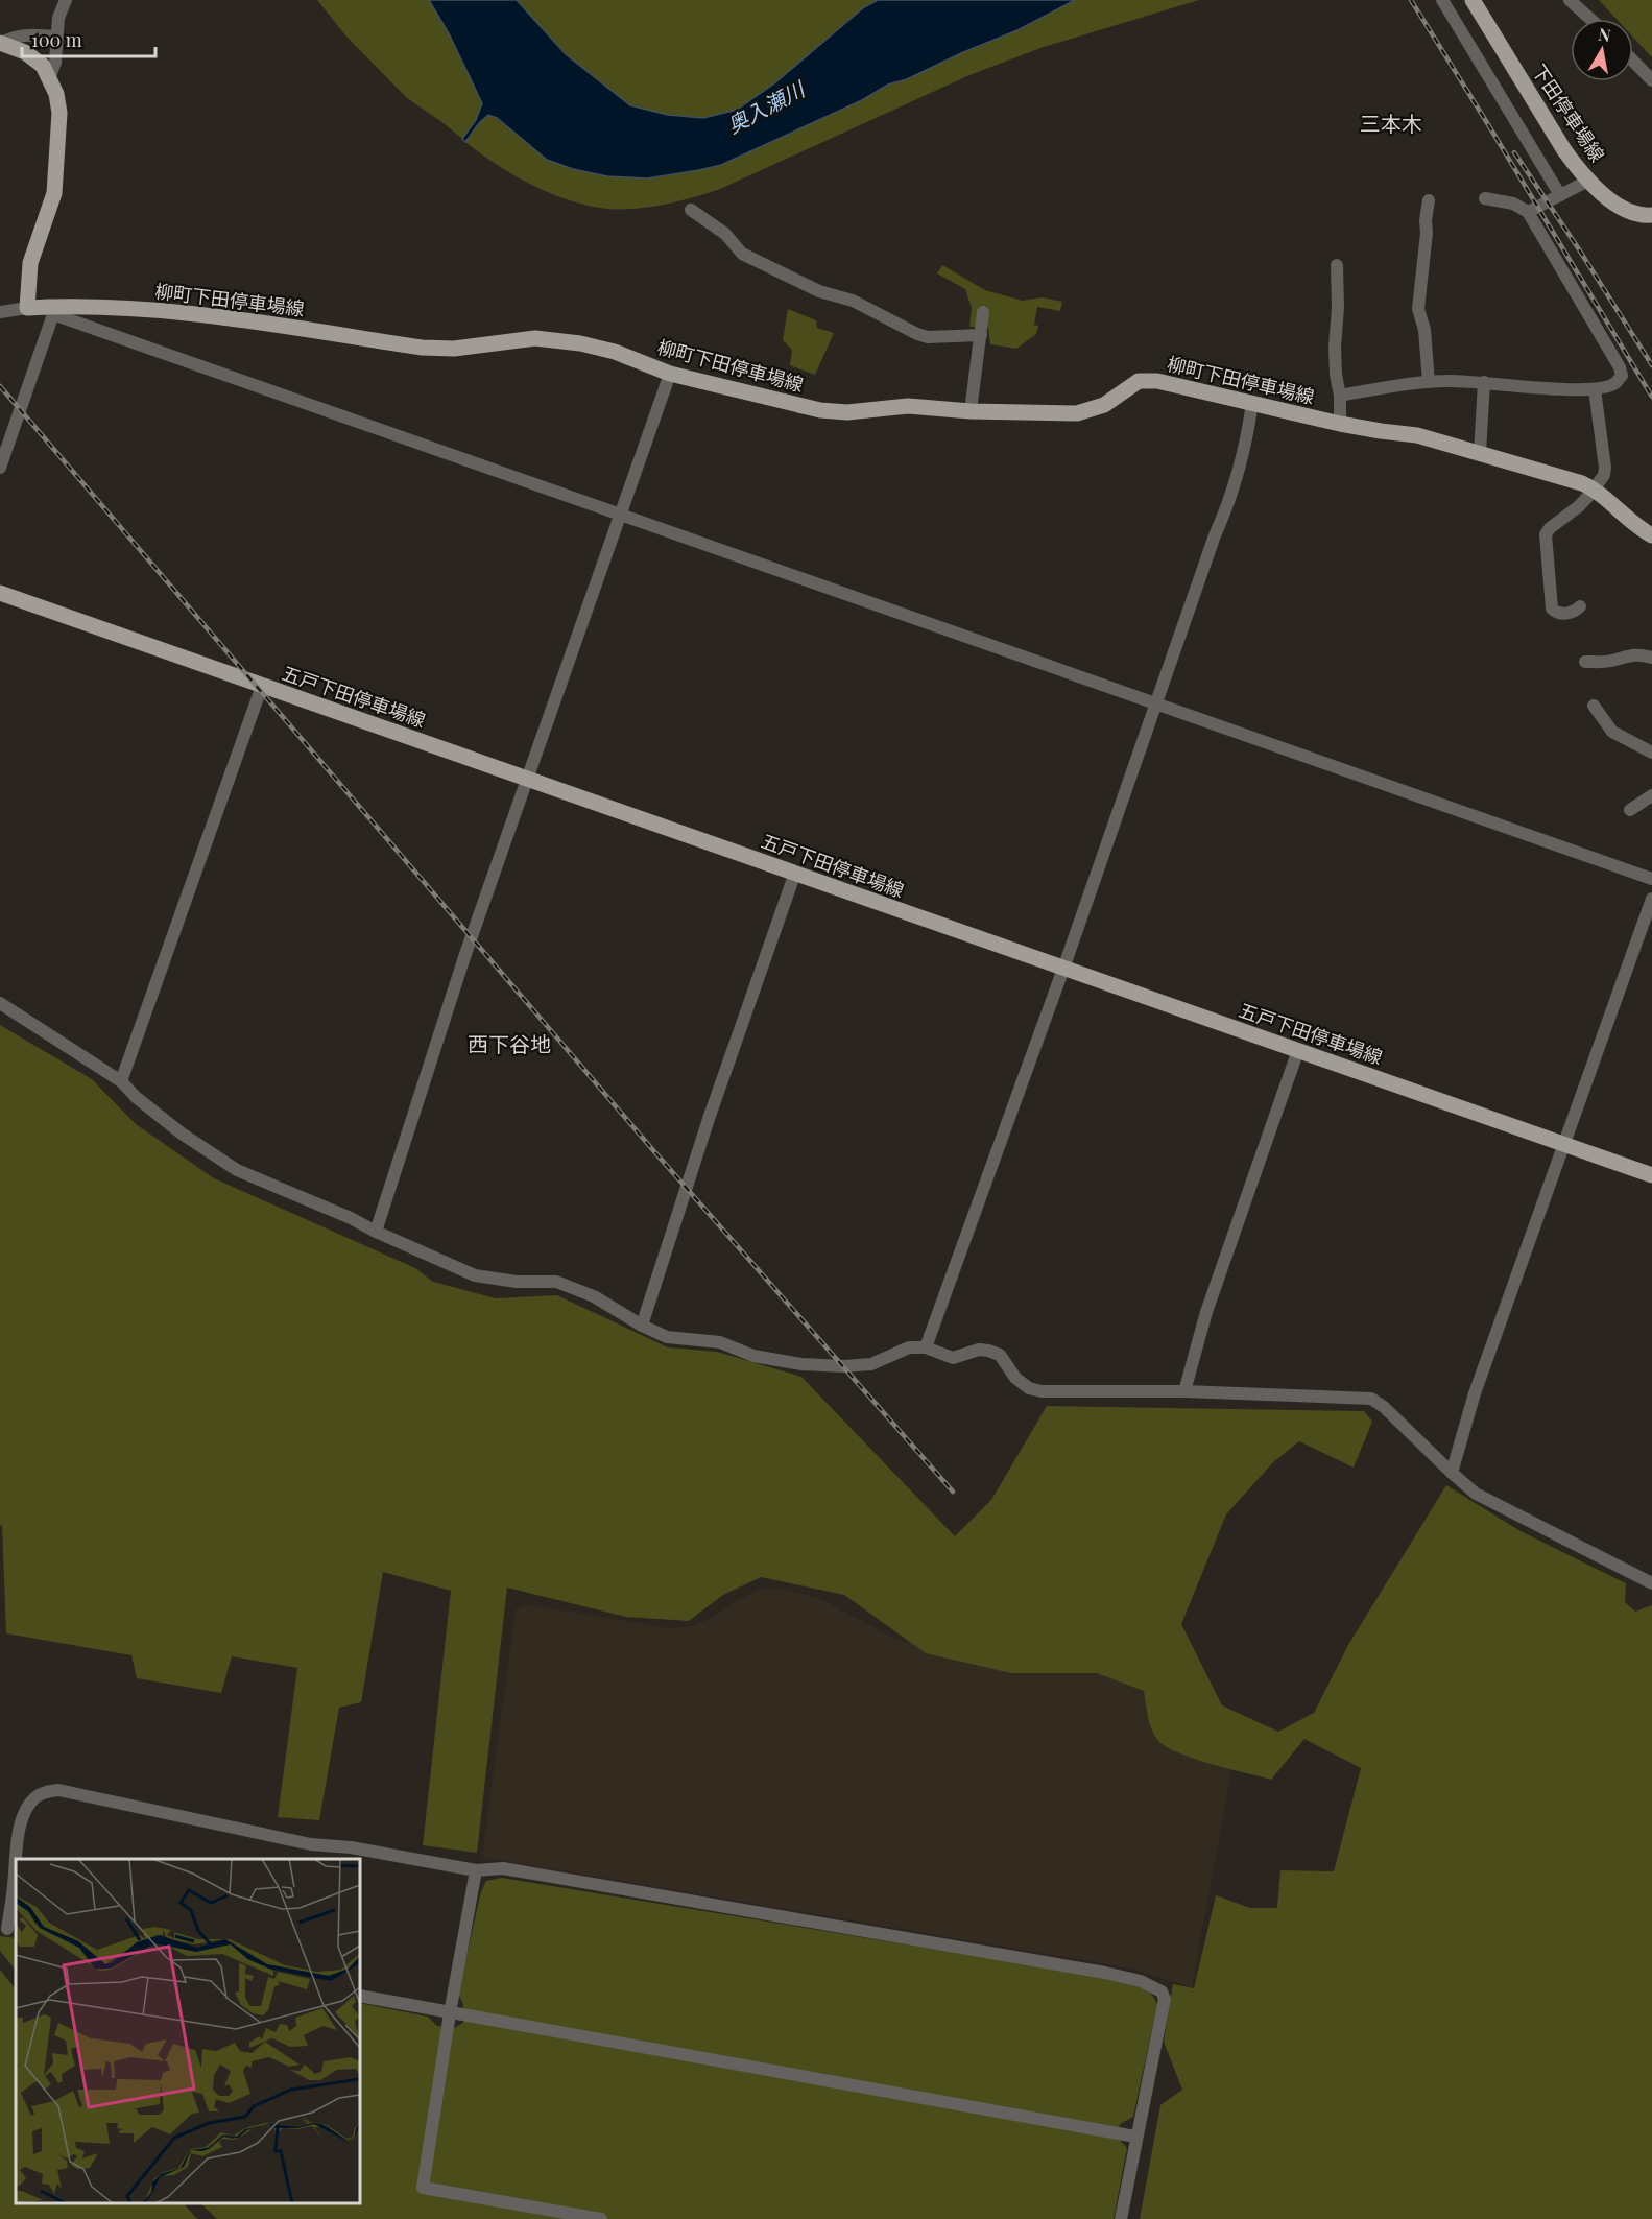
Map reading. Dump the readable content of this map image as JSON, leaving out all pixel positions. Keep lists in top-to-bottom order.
{
  "streets": {
    "main road": ["下田停車場線", "柳町下田停車場線", "五戸下田停車場線"]
  },
  "districts": ["三本木", "西下谷地"],
  "water": ["奥入瀬川"],
  "scale_bar": "100 m",
  "north": "top"
}
